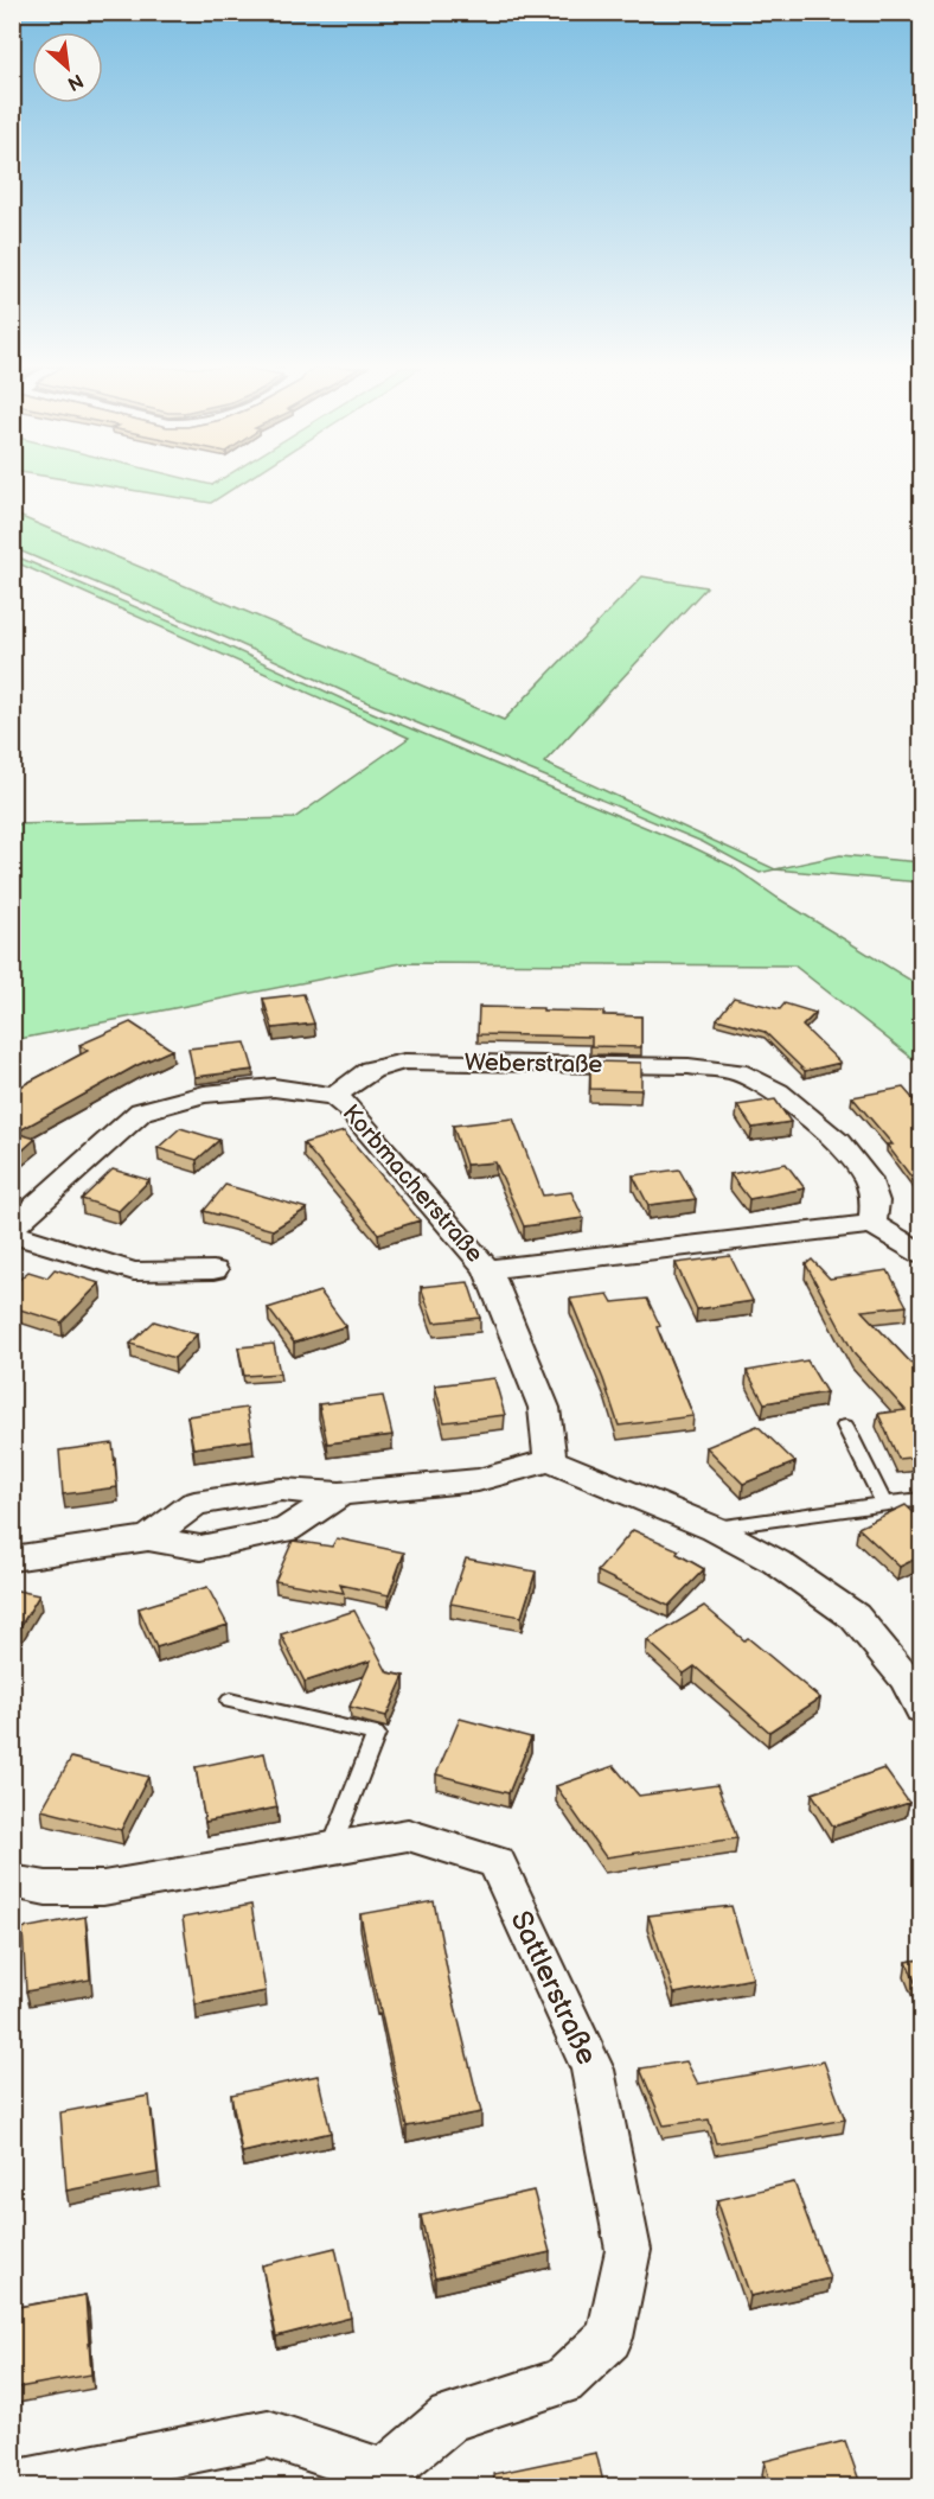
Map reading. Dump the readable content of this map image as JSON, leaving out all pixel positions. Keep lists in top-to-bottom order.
{
  "streets": {
    "street": ["Weberstraße", "Korbmacherstraße", "Sattlerstraße"]
  },
  "crossings": [
    ["Weberstraße", "Korbmacherstraße"]
  ],
  "north": "bottom right"
}
